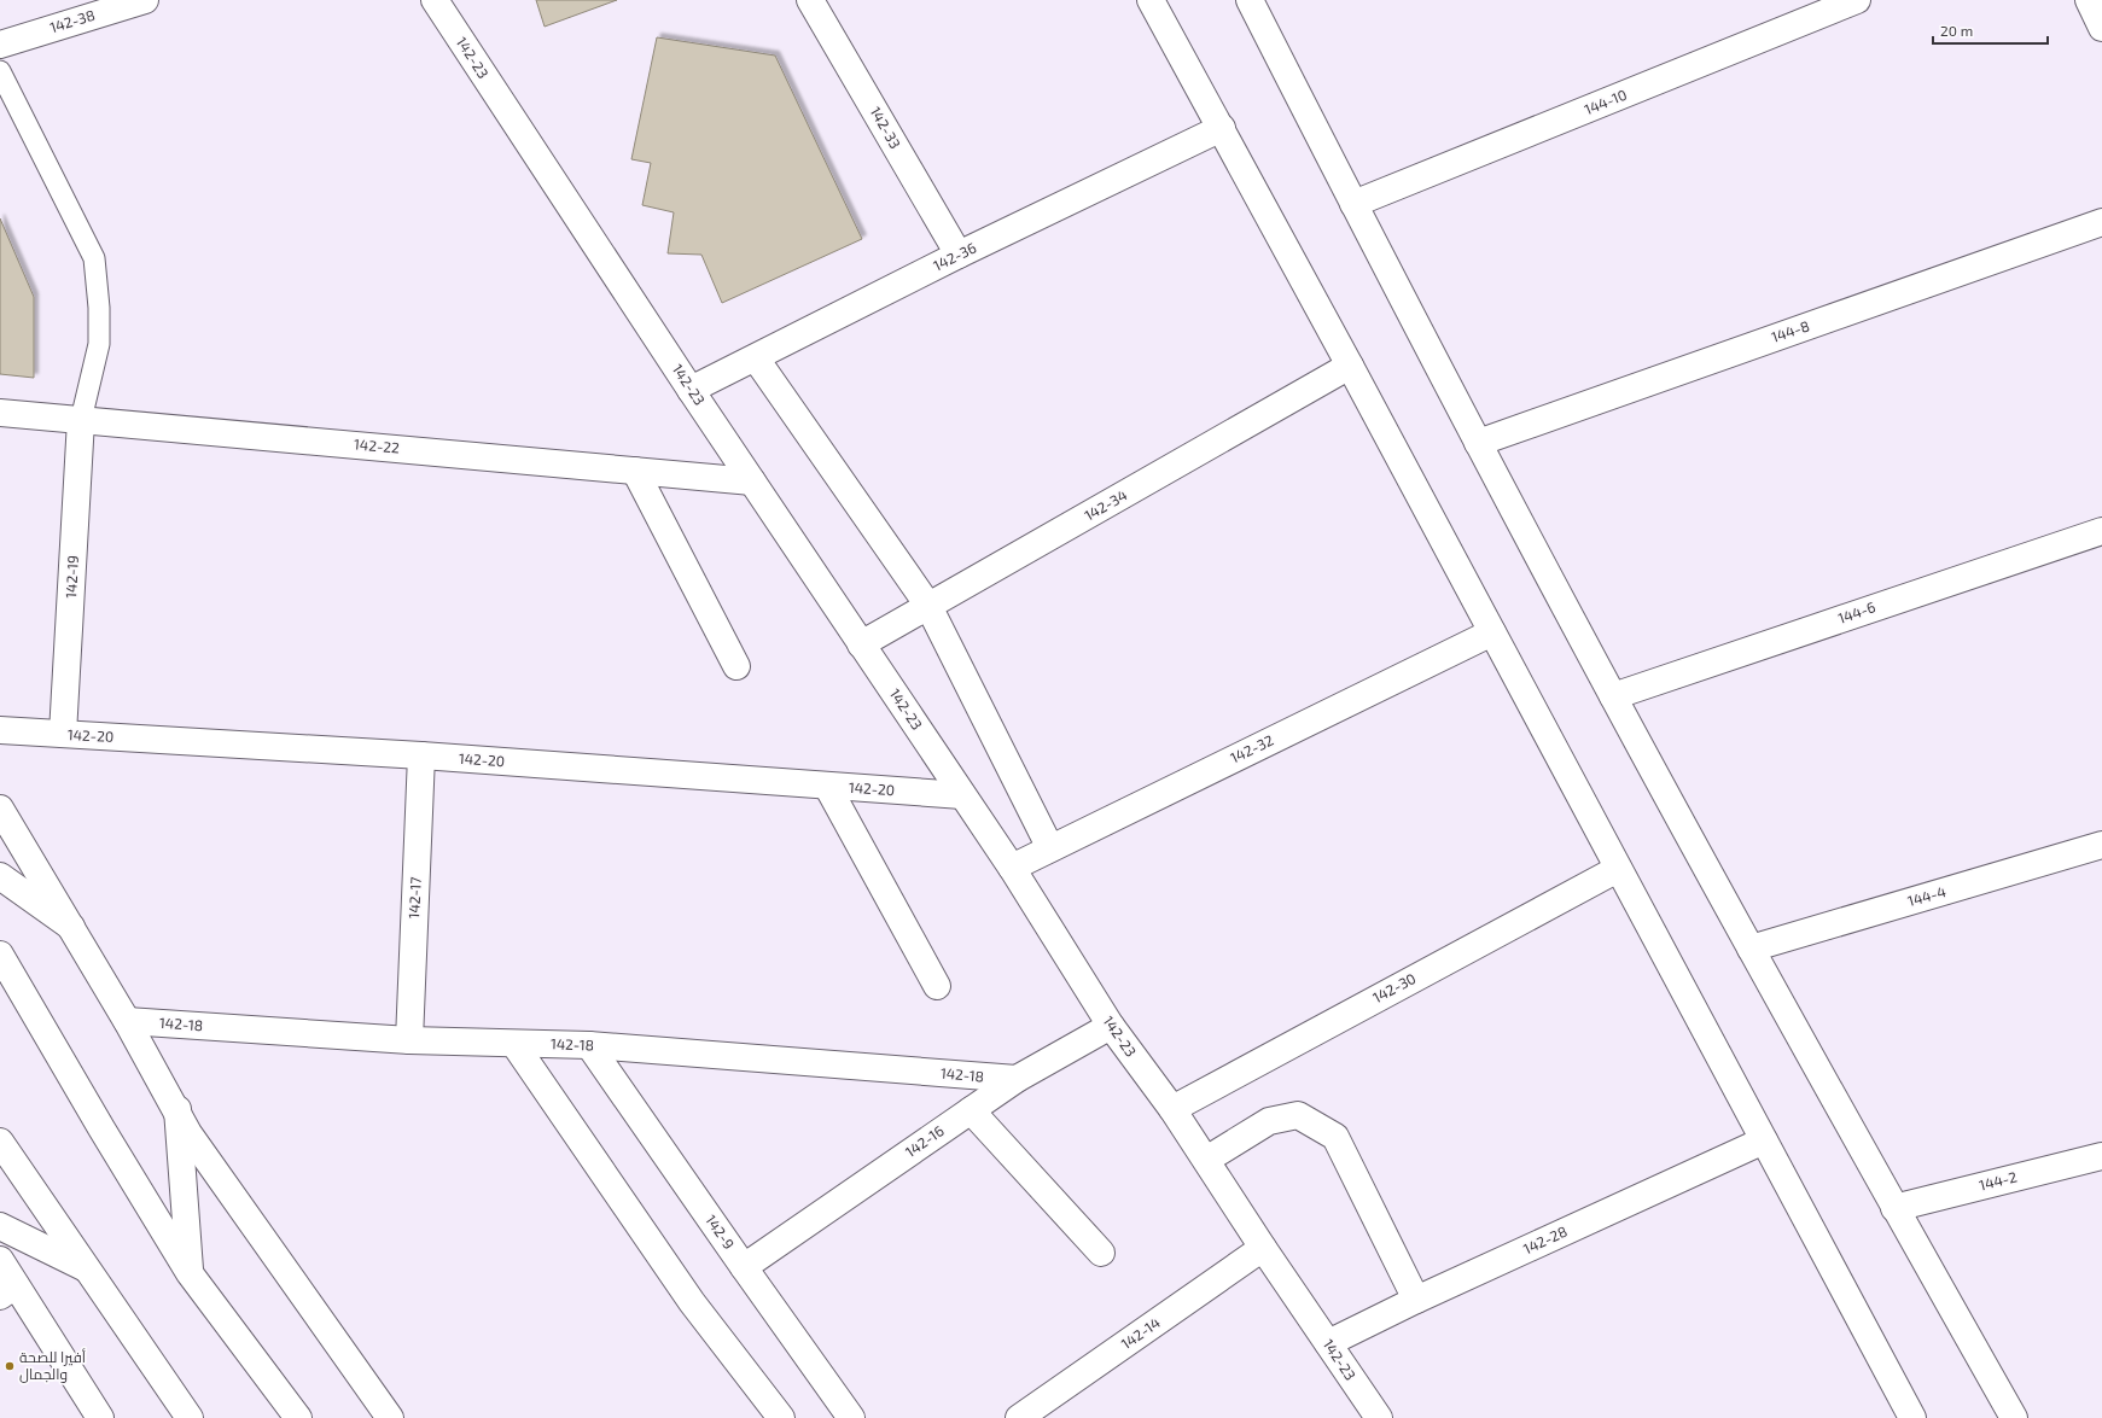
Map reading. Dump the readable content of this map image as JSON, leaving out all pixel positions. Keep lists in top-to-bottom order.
{
  "streets": {
    "main road": [
      "142-38",
      "142-23",
      "144-10",
      "142-33",
      "142-36",
      "144-8",
      "142-22",
      "142-34",
      "142-19",
      "144-6",
      "142-20",
      "142-32",
      "144-4",
      "142-17",
      "142-30",
      "142-18",
      "142-16",
      "144-2",
      "142-9",
      "142-28",
      "142-14"
    ]
  },
  "crossings": [
    ["142-23", "142-36"],
    ["142-23", "142-22"],
    ["142-23", "142-34"],
    ["142-23", "142-20"],
    ["142-23", "142-32"],
    ["142-23", "142-30"],
    ["142-23", "142-16"],
    ["142-23", "142-28"],
    ["142-23", "142-14"],
    ["142-33", "142-36"],
    ["142-22", "142-19"],
    ["142-19", "142-20"],
    ["142-20", "142-17"],
    ["142-17", "142-18"],
    ["142-18", "142-16"],
    ["142-18", "142-9"],
    ["142-16", "142-9"]
  ],
  "places": ["أفيرا للصحة والجمال"],
  "scale_bar": "20 m"
}
